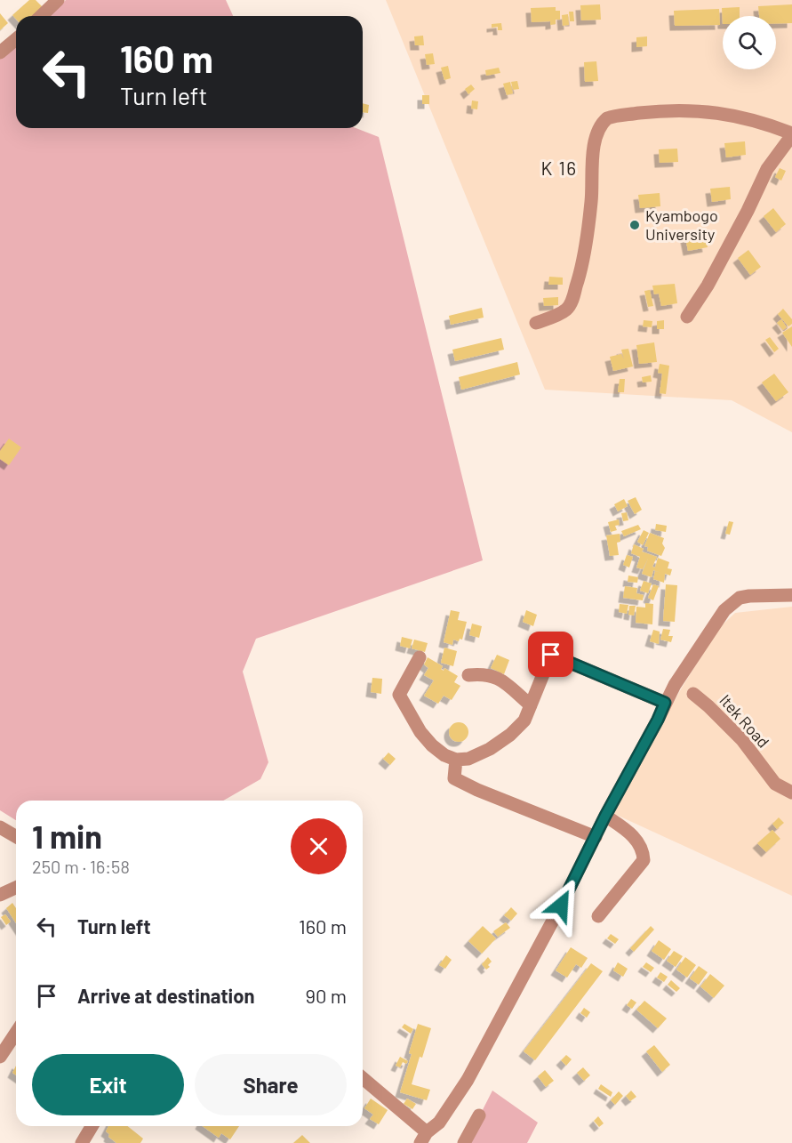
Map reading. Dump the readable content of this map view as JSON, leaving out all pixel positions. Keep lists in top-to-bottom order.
{
  "streets": {
    "street": ["Itek Road"]
  },
  "districts": ["K 16"],
  "places": ["Kyambogo University"],
  "page": {
    "turn": ["160 m", "Turn left"],
    "heading": ["1 min", "250 m · 16:58"],
    "list": [
      {
        "name": "Turn left",
        "value": "160 m"
      },
      {
        "name": "Arrive at destination",
        "value": "90 m"
      }
    ],
    "buttons": ["Exit", "Share"]
  }
}
